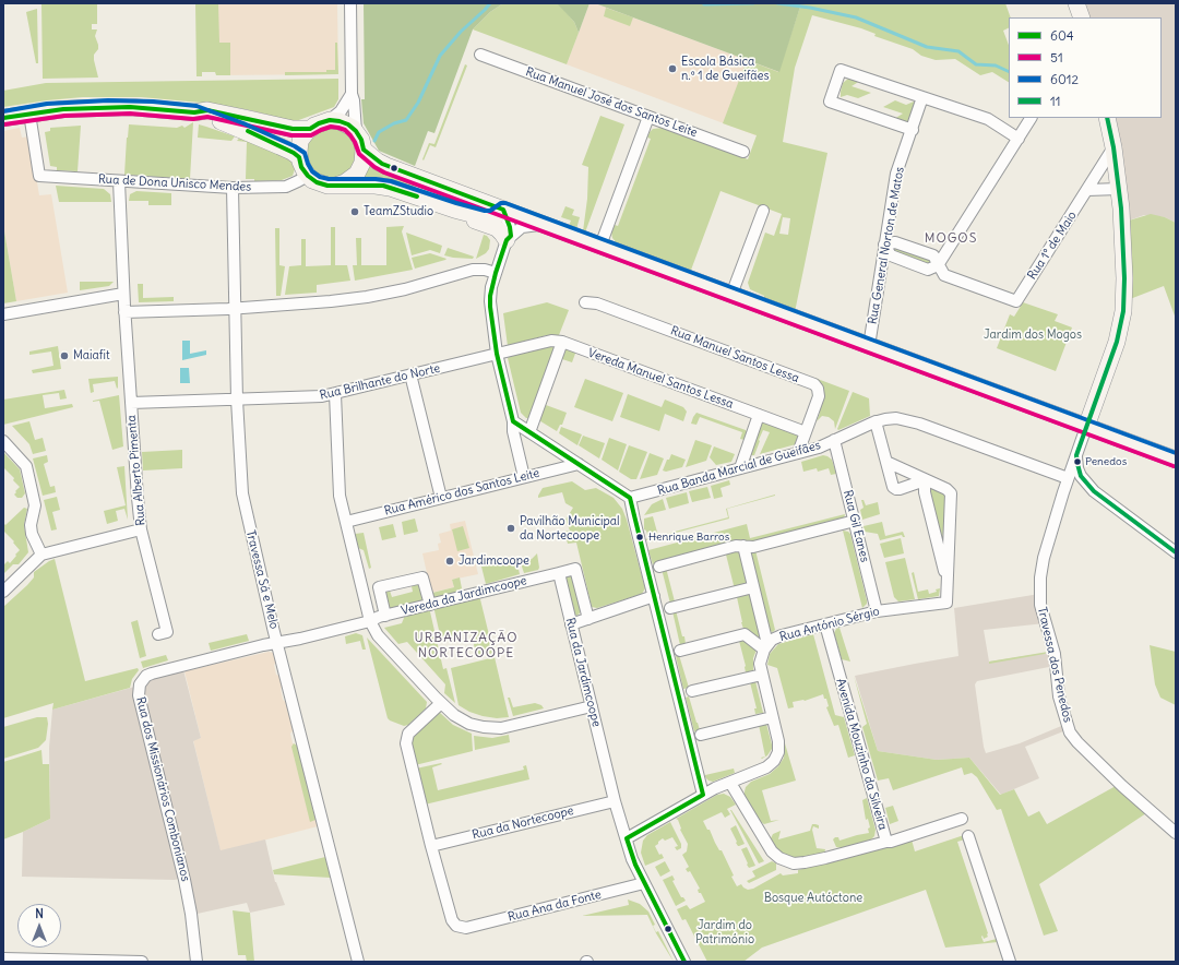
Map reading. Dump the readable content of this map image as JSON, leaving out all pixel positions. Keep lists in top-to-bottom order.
{
  "streets": {
    "street": [
      "Rua Manuel José dos Santos Leite",
      "Rua de Dona Unisco Mendes",
      "Rua General Norton de Matos",
      "Rua 1º de Maio",
      "Rua Manuel Santos Lessa",
      "Vereda Manuel Santos Lessa",
      "Rua Brilhante do Norte",
      "Rua Banda Marcial de Gueifães",
      "Rua Alberto Pimenta",
      "Rua Américo dos Santos Leite",
      "Rua Gil Eanes",
      "Travessa Sá e Melo",
      "Vereda da Jardimcoope",
      "Rua António Sérgio",
      "Travessa dos Penedos",
      "Rua da Jardimcoope",
      "Avenida Mouzinho da Silveira",
      "Rua dos Missionários Combonianos",
      "Rua da Nortecoope",
      "Rua Ana da Fonte"
    ]
  },
  "crossings": [
    ["Rua de Dona Unisco Mendes", "Rua Alberto Pimenta"],
    ["Rua de Dona Unisco Mendes", "Travessa Sá e Melo"],
    ["Rua Manuel Santos Lessa", "Vereda Manuel Santos Lessa"],
    ["Rua Manuel Santos Lessa", "Rua Banda Marcial de Gueifães"],
    ["Vereda Manuel Santos Lessa", "Rua Brilhante do Norte"],
    ["Rua Brilhante do Norte", "Rua Alberto Pimenta"],
    ["Rua Brilhante do Norte", "Travessa Sá e Melo"],
    ["Rua Banda Marcial de Gueifães", "Rua Gil Eanes"],
    ["Rua Banda Marcial de Gueifães", "Travessa dos Penedos"],
    ["Rua Alberto Pimenta", "Travessa Sá e Melo"],
    ["Rua Gil Eanes", "Rua António Sérgio"],
    ["Travessa Sá e Melo", "Vereda da Jardimcoope"],
    ["Travessa Sá e Melo", "Rua dos Missionários Combonianos"],
    ["Vereda da Jardimcoope", "Rua da Jardimcoope"],
    ["Vereda da Jardimcoope", "Rua dos Missionários Combonianos"],
    ["Rua António Sérgio", "Avenida Mouzinho da Silveira"],
    ["Rua da Jardimcoope", "Rua da Nortecoope"],
    ["Rua da Jardimcoope", "Rua Ana da Fonte"],
    ["Rua da Nortecoope", "Rua Ana da Fonte"]
  ],
  "districts": ["MOGOS", "URBANIZAÇÃO NORTECOOPE"],
  "parks": ["Jardim dos Mogos", "Bosque Autóctone", "Jardim do Património"],
  "places": [
    "Escola Básica n.º 1 de Gueifães",
    "TeamZStudio",
    "Maiafit",
    "Penedos",
    "Pavilhão Municipal da Nortecoope",
    "Henrique Barros",
    "Jardimcoope"
  ],
  "lines": [
    "transit line 6012",
    "transit line 604",
    "transit line 51",
    "transit line 11"
  ],
  "legend": [
    "604",
    "51",
    "6012",
    "11"
  ],
  "north": "top"
}
